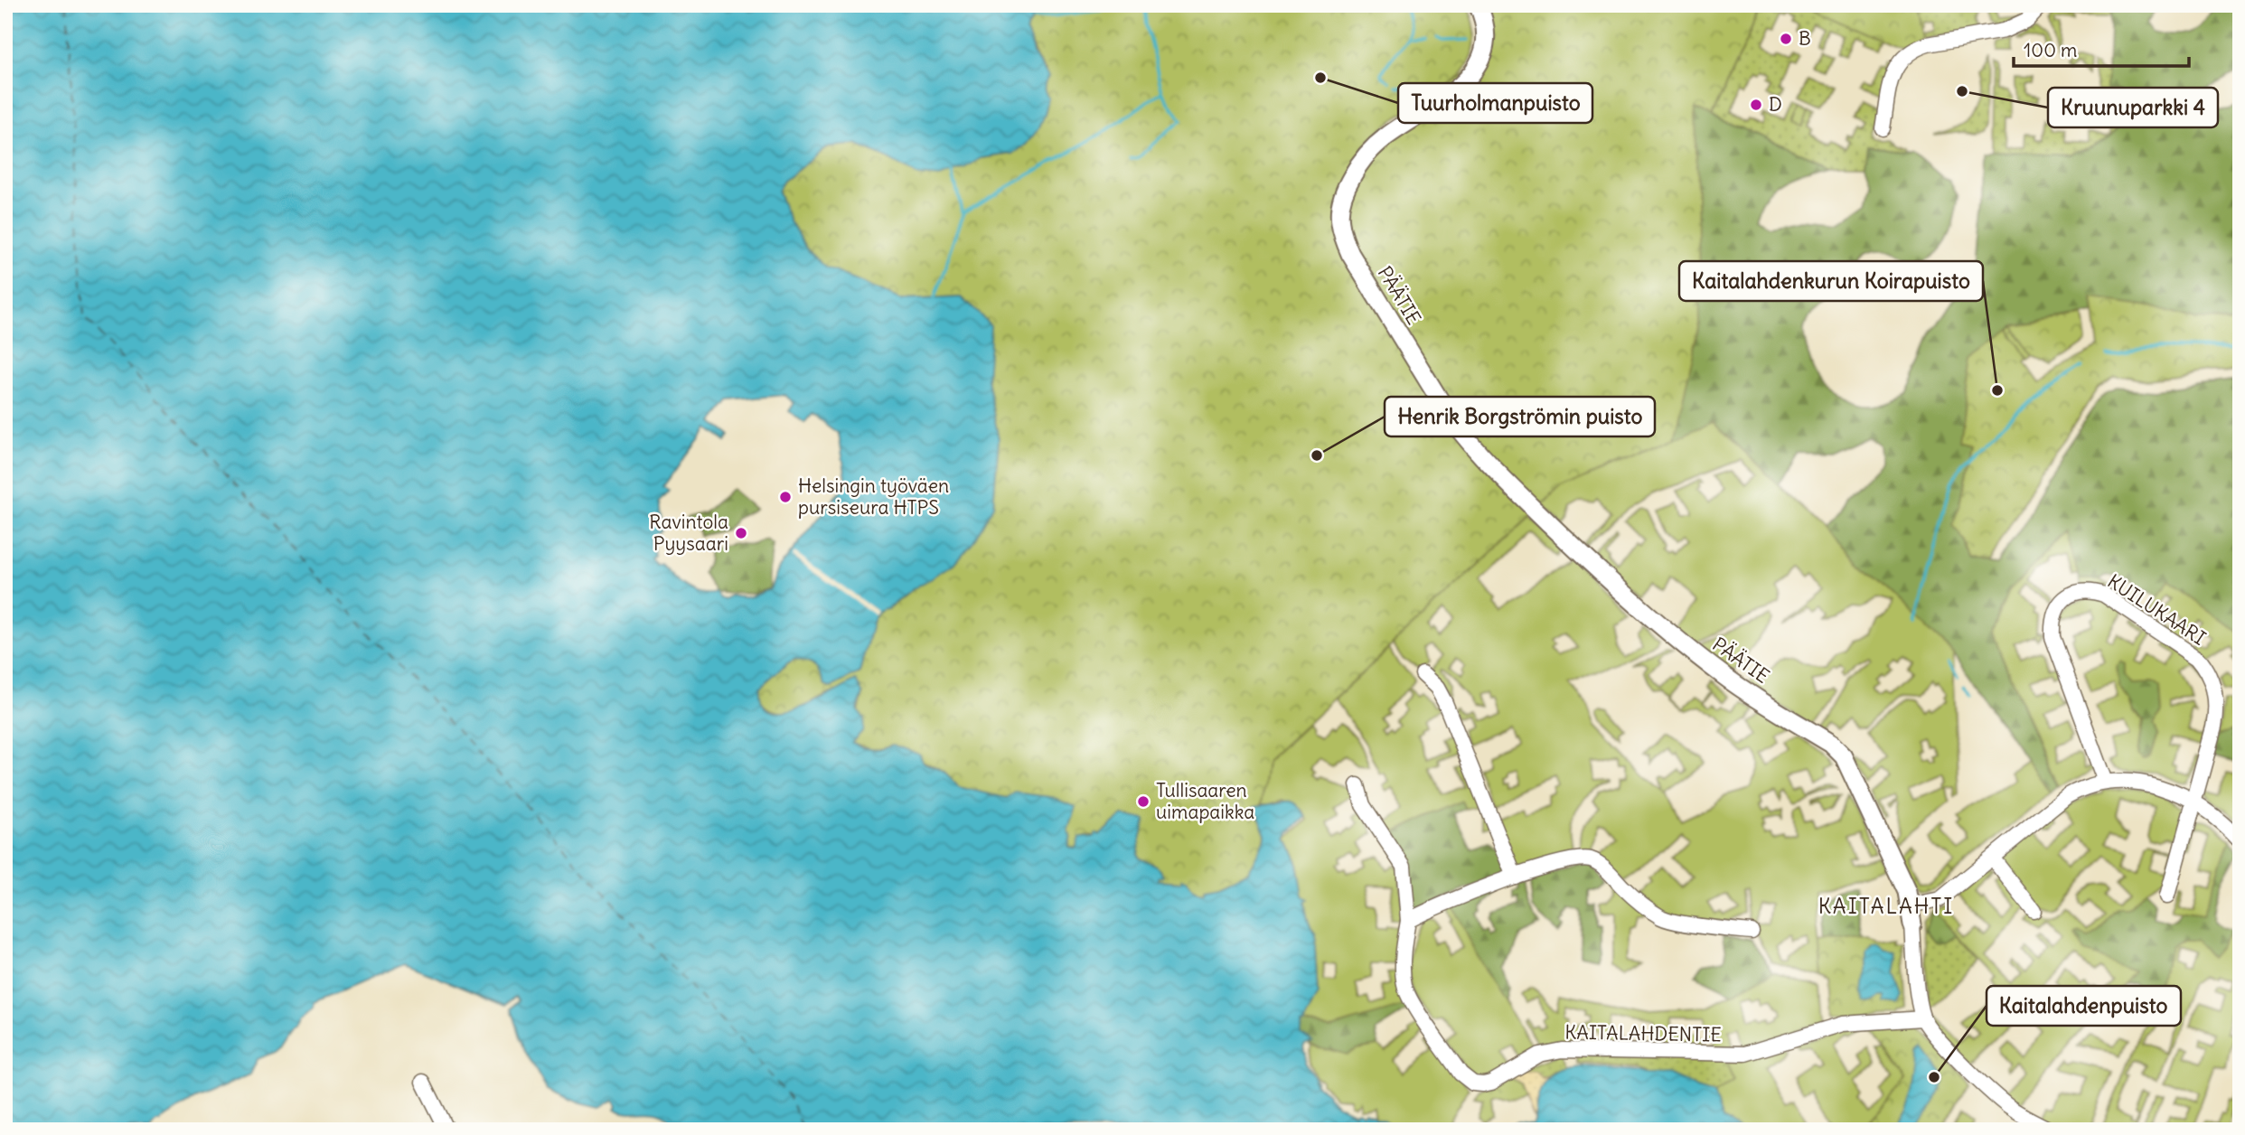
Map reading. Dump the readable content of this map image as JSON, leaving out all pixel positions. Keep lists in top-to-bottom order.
{
  "streets": {
    "street": ["PÄÄTIE", "KUILUKAARI", "KAITALAHDENTIE"]
  },
  "crossings": [
    ["PÄÄTIE", "KAITALAHDENTIE"]
  ],
  "districts": ["KAITALAHTI"],
  "places": [
    "B",
    "Tuurholmanpuisto",
    "Kruunuparkki 4",
    "D",
    "Kaitalahdenkurun Koirapuisto",
    "Henrik Borgströmin puisto",
    "Helsingin työväen pursiseura HTPS",
    "Ravintola Pyysaari",
    "Tullisaaren uimapaikka",
    "Kaitalahdenpuisto"
  ],
  "scale_bar": "100 m"
}
